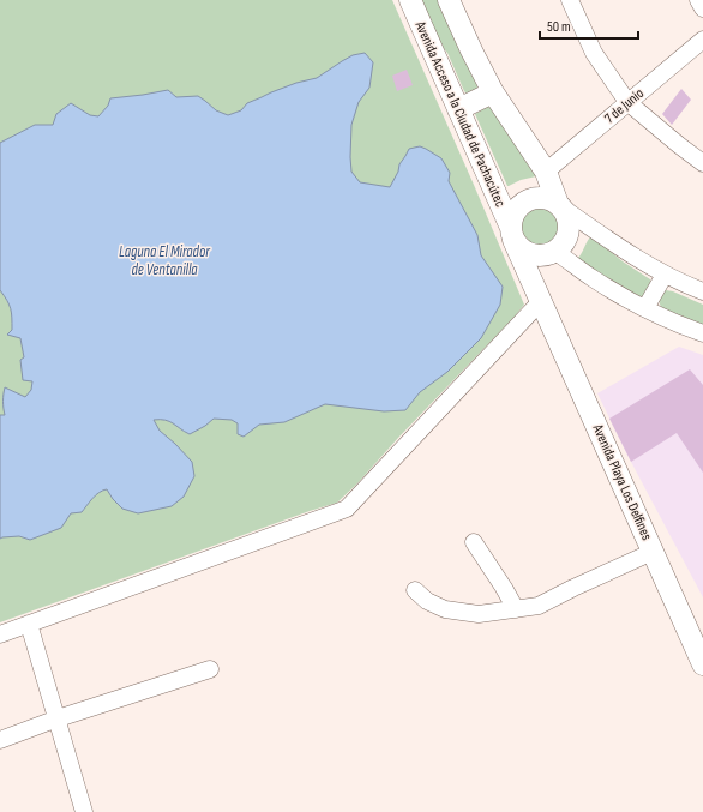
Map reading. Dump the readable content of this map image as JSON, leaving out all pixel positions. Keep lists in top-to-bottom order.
{
  "streets": {
    "main road": ["Avenida Acceso a la Ciudad de Pachacútec", "Avenida Playa Los Delfines"],
    "street": ["7 de Junio"]
  },
  "crossings": [
    ["Avenida Acceso a la Ciudad de Pachacútec", "Avenida Playa Los Delfines"]
  ],
  "water": ["Laguna El Mirador de Ventanilla"],
  "scale_bar": "50 m"
}
